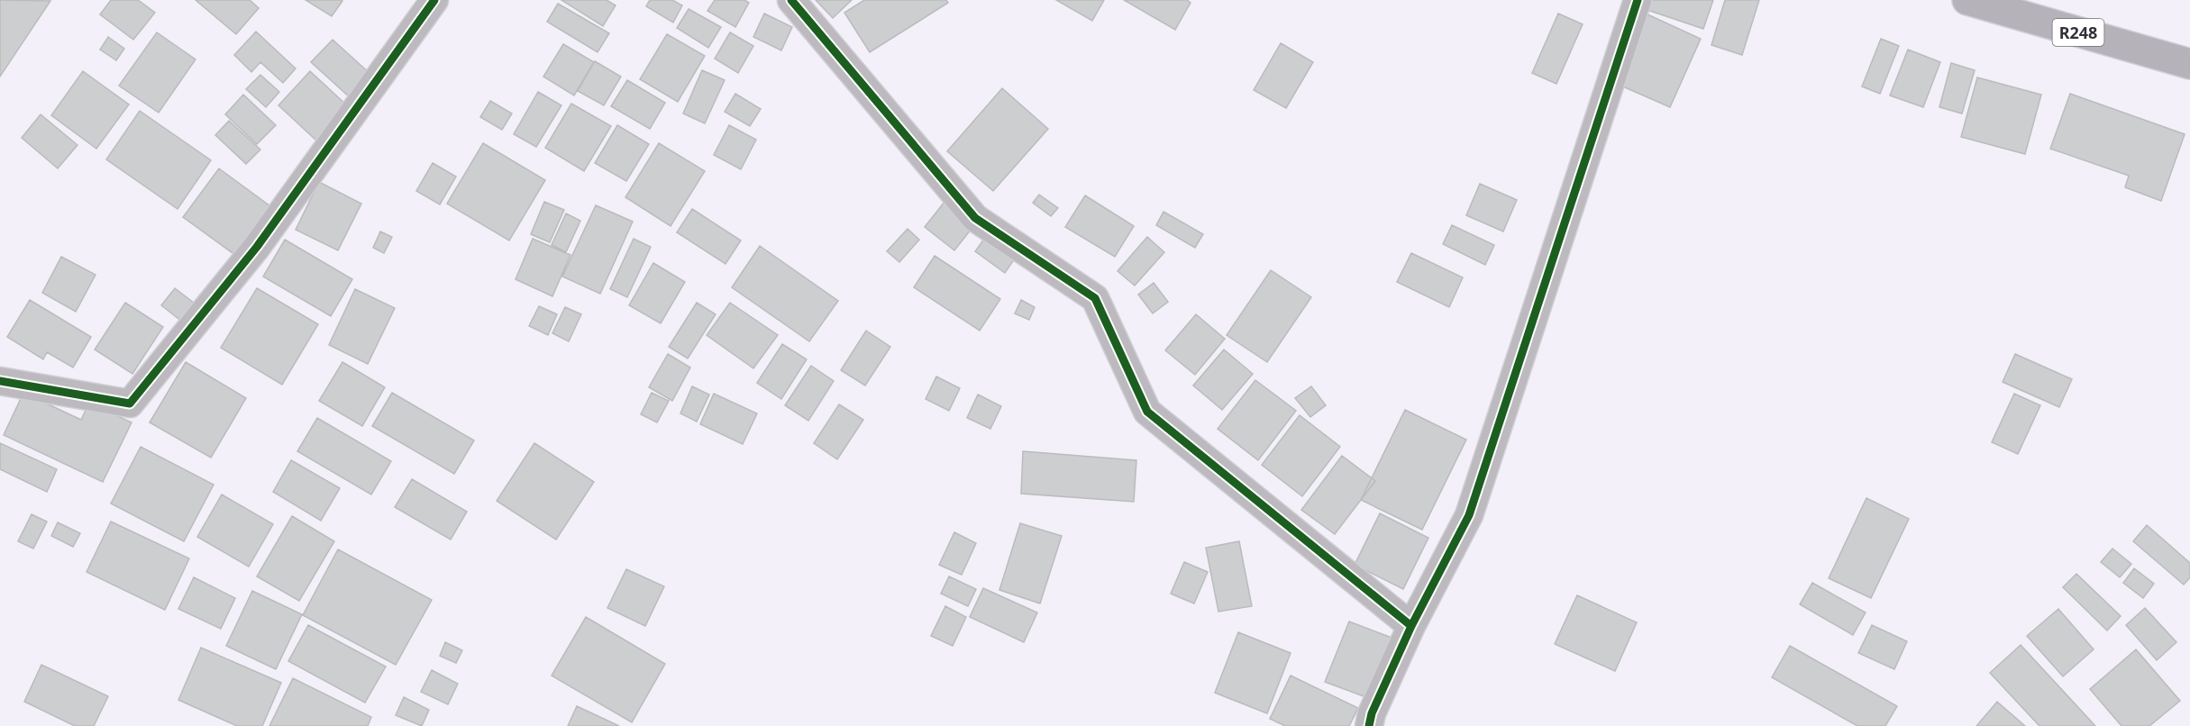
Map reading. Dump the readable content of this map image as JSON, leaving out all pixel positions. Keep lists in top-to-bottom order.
{
  "streets": {
    "main road": ["R248"]
  }
}
